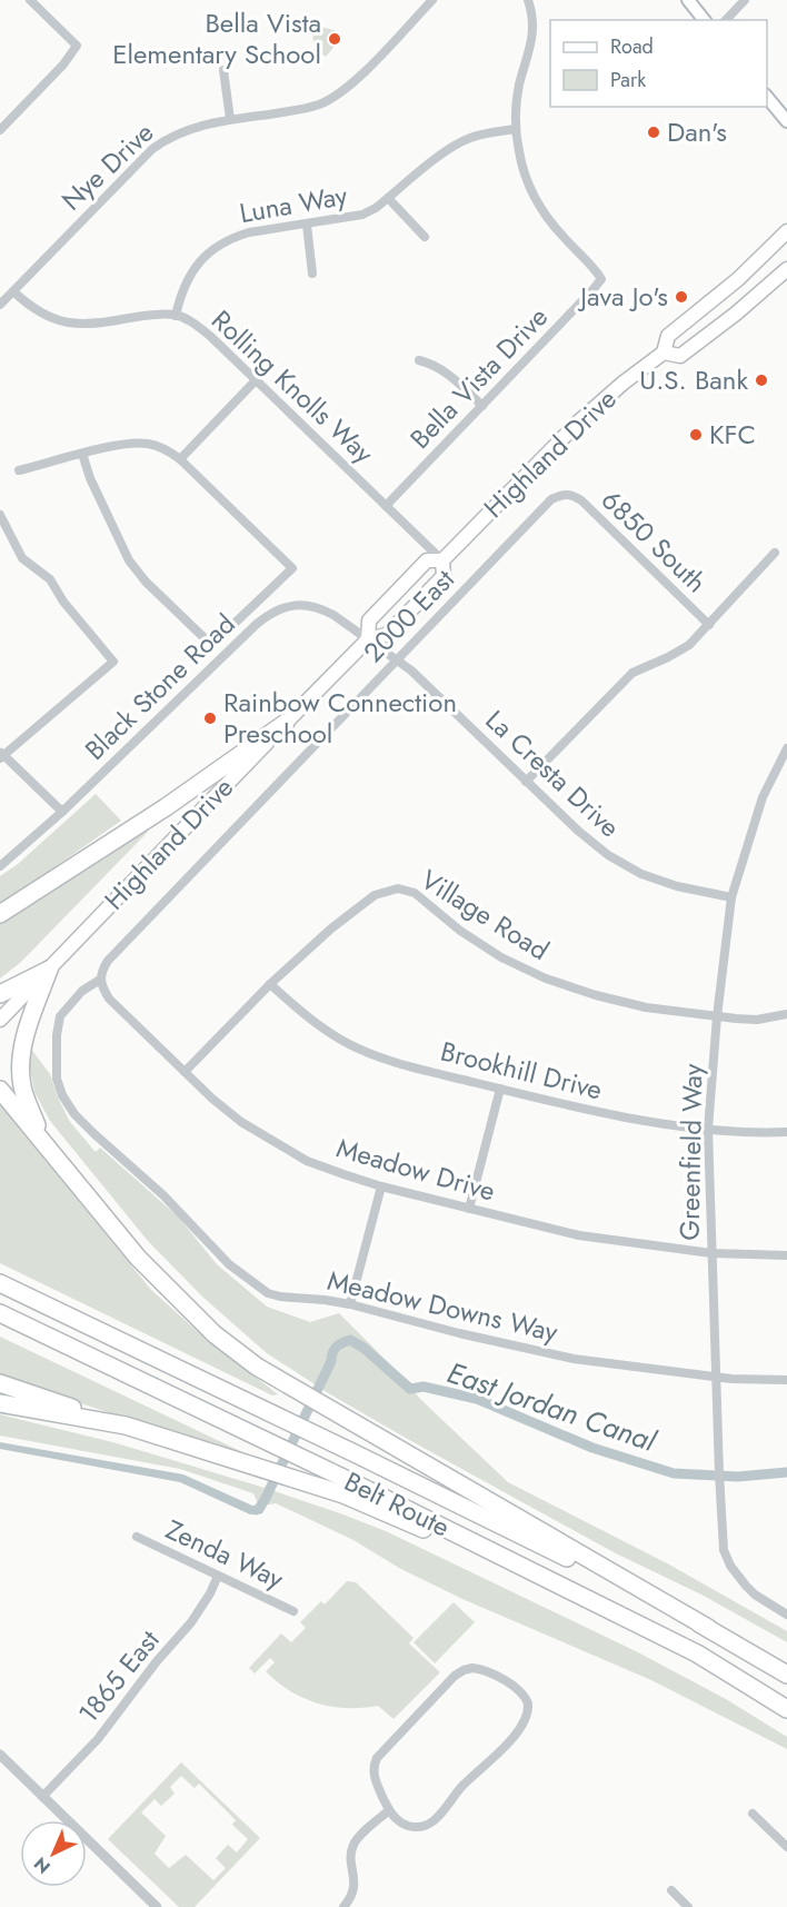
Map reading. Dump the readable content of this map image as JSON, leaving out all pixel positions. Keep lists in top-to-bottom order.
{
  "streets": {
    "highway": ["Belt Route"],
    "main road": ["Highland Drive"],
    "street": [
      "Nye Drive",
      "Luna Way",
      "Bella Vista Drive",
      "Rolling Knolls Way",
      "6850 South",
      "2000 East",
      "Black Stone Road",
      "La Cresta Drive",
      "Village Road",
      "Brookhill Drive",
      "Greenfield Way",
      "Meadow Drive",
      "Meadow Downs Way",
      "Zenda Way",
      "1865 East"
    ]
  },
  "crossings": [
    ["Nye Drive", "Rolling Knolls Way"],
    ["Luna Way", "Bella Vista Drive"],
    ["Luna Way", "Rolling Knolls Way"],
    ["Bella Vista Drive", "Rolling Knolls Way"],
    ["Rolling Knolls Way", "Highland Drive"],
    ["Highland Drive", "Black Stone Road"],
    ["Highland Drive", "La Cresta Drive"],
    ["6850 South", "2000 East"],
    ["2000 East", "La Cresta Drive"],
    ["2000 East", "Meadow Drive"],
    ["2000 East", "Meadow Downs Way"],
    ["Black Stone Road", "La Cresta Drive"],
    ["La Cresta Drive", "Greenfield Way"],
    ["Village Road", "Brookhill Drive"],
    ["Village Road", "Greenfield Way"],
    ["Village Road", "Meadow Drive"],
    ["Brookhill Drive", "Greenfield Way"],
    ["Greenfield Way", "Meadow Drive"],
    ["Greenfield Way", "Meadow Downs Way"],
    ["Meadow Drive", "Meadow Downs Way"],
    ["Zenda Way", "1865 East"]
  ],
  "water": ["East Jordan Canal"],
  "places": [
    "Bella Vista Elementary School",
    "Dan's",
    "Java Jo's",
    "U.S. Bank",
    "KFC",
    "Rainbow Connection Preschool"
  ],
  "legend": ["Road", "Park"],
  "north": "bottom left"
}
